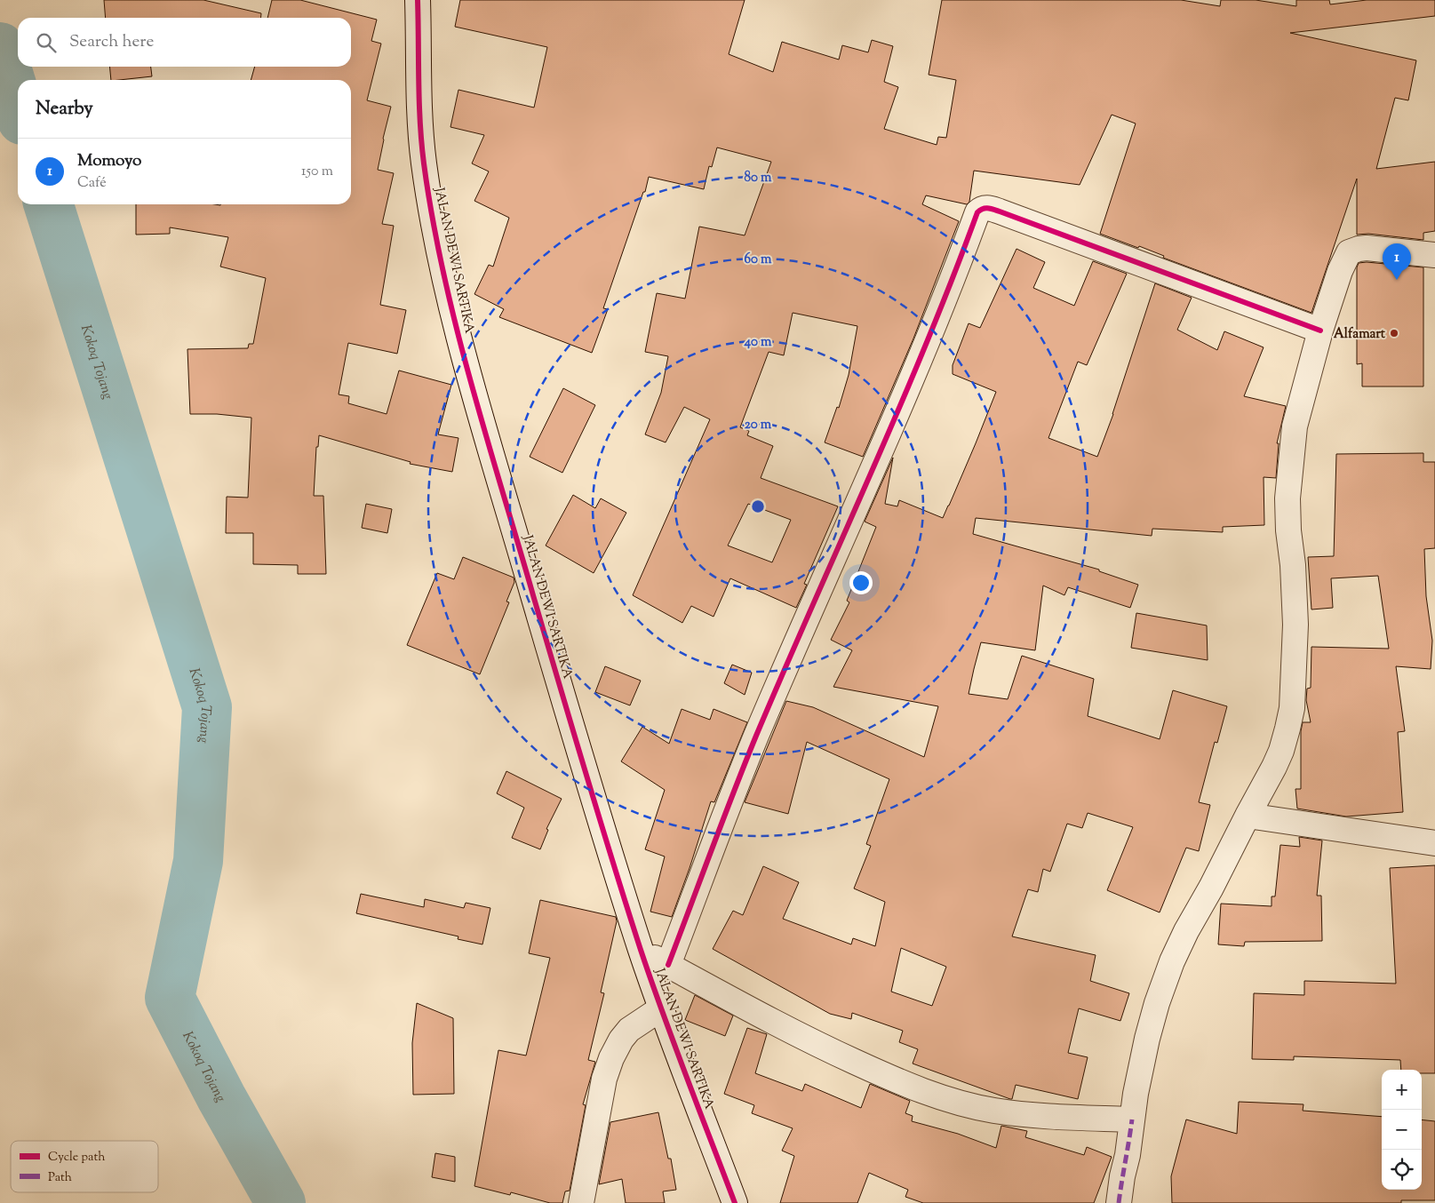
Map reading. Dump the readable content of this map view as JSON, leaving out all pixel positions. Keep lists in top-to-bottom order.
{
  "streets": {
    "street": ["JALAN DEWI SARTIKA"]
  },
  "water": ["Kokoq Tojang"],
  "places": ["Alfamart"],
  "legend": ["Cycle path", "Path"],
  "page": {
    "search": "Search here",
    "heading": "Nearby",
    "list": [
      {
        "mark": "1",
        "name": "Momoyo",
        "note": "Café",
        "value": "150 m"
      }
    ],
    "pins": "1",
    "map_buttons": ["+", "−"]
  },
  "rings": [
    "80 m",
    "60 m",
    "40 m",
    "20 m"
  ]
}
